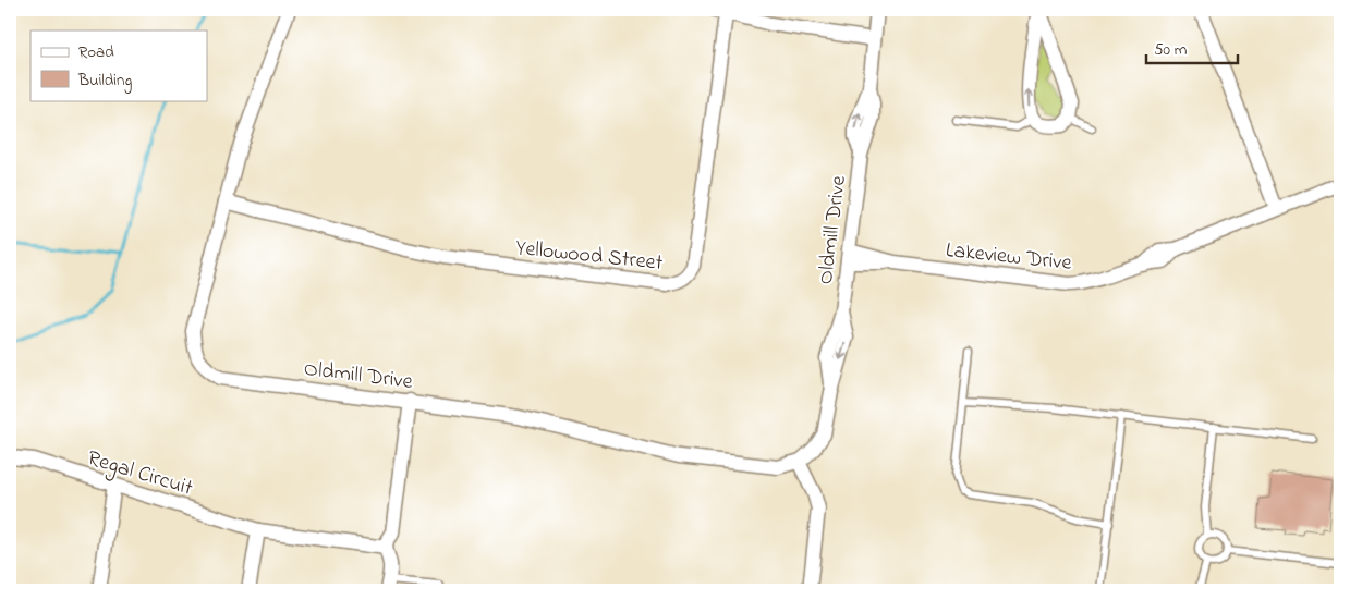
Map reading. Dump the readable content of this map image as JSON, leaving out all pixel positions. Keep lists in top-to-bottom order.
{
  "streets": {
    "street": [
      "Oldmill Drive",
      "Yellowood Street",
      "Lakeview Drive",
      "Regal Circuit"
    ]
  },
  "crossings": [
    ["Oldmill Drive", "Yellowood Street"],
    ["Oldmill Drive", "Lakeview Drive"]
  ],
  "legend": ["Road", "Building"],
  "scale_bar": "50 m"
}
